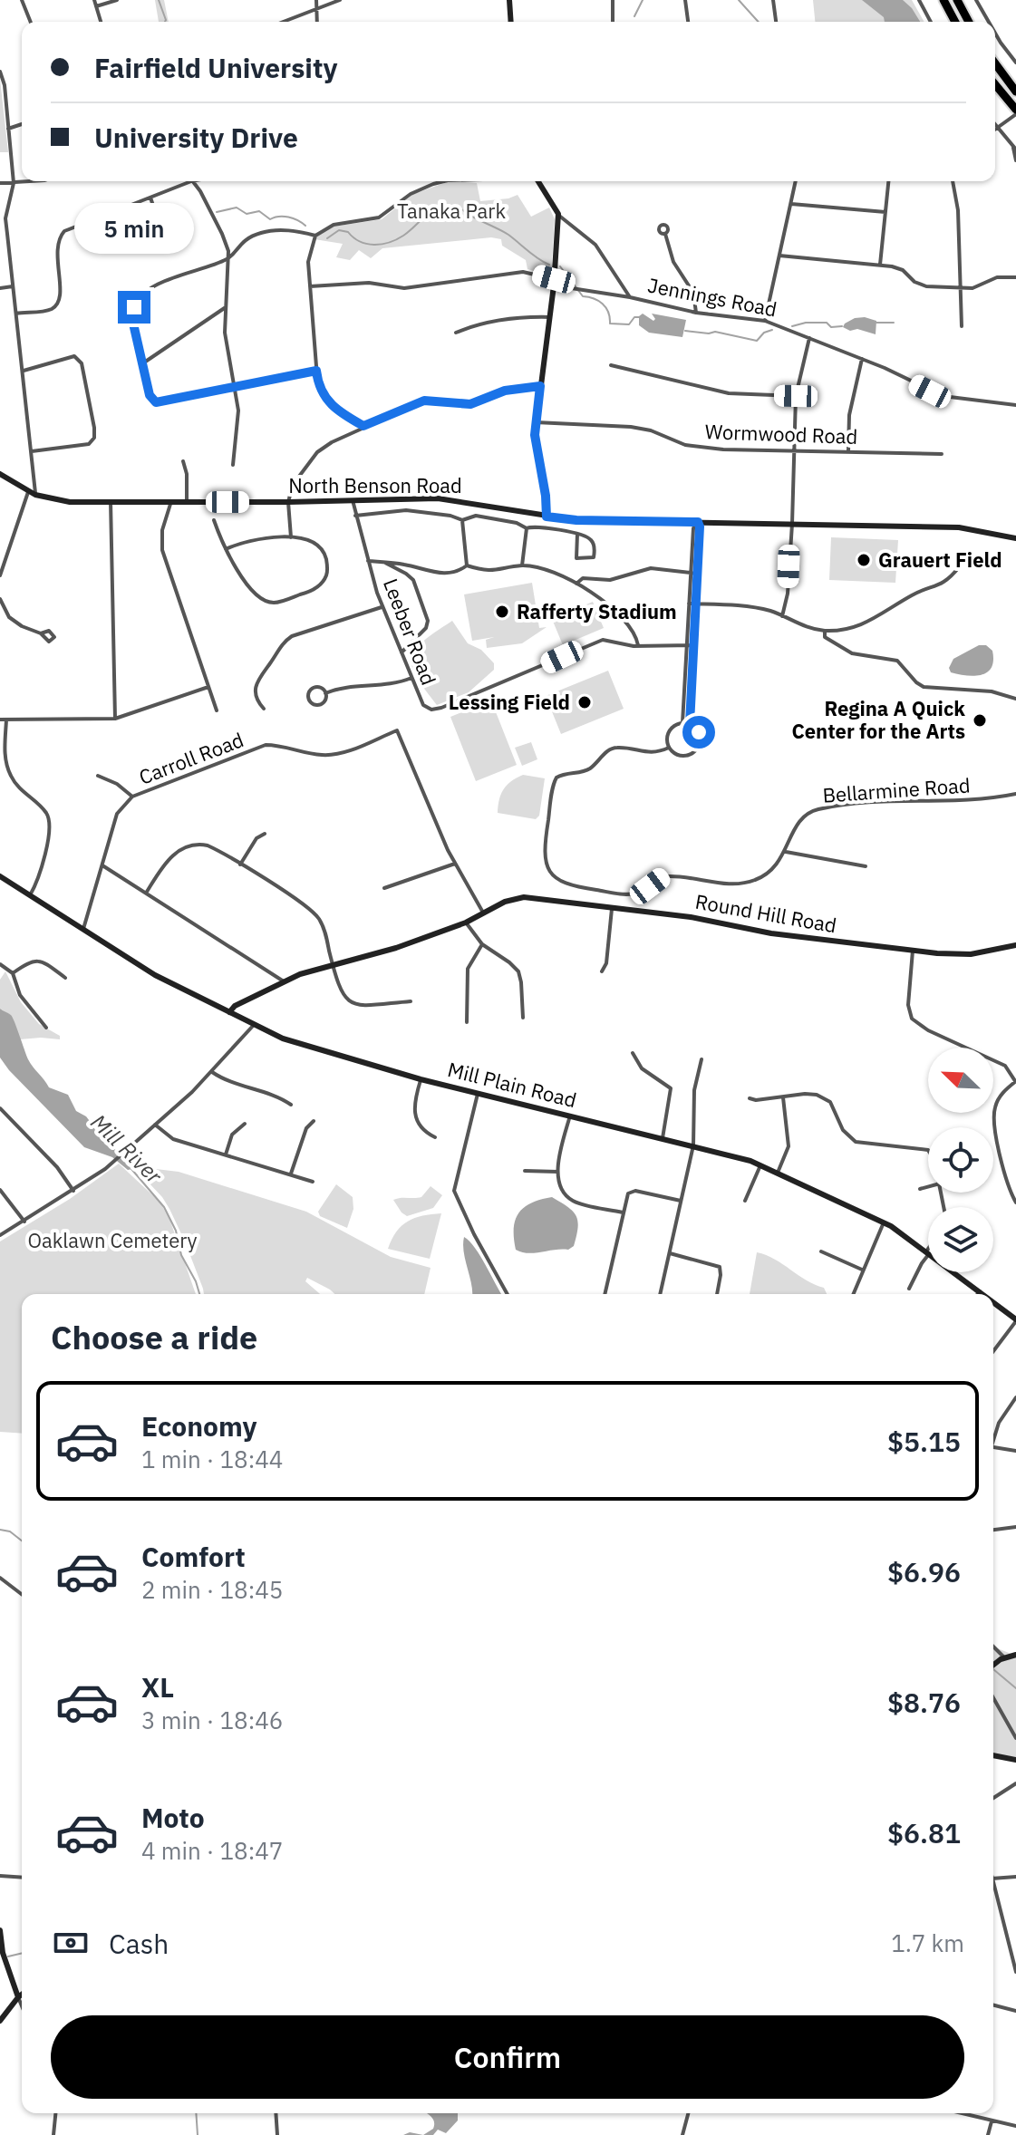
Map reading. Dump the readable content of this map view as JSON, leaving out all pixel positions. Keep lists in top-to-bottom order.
{
  "streets": {
    "main road": [
      "Jennings Road",
      "North Benson Road",
      "Round Hill Road",
      "Mill Plain Road"
    ],
    "street": [
      "Wormwood Road",
      "Leeber Road",
      "Carroll Road",
      "Bellarmine Road"
    ]
  },
  "crossings": [
    ["North Benson Road", "Leeber Road"],
    ["Carroll Road", "Mill Plain Road"],
    ["Round Hill Road", "Mill Plain Road"]
  ],
  "water": ["Mill River"],
  "parks": ["Tanaka Park", "Oaklawn Cemetery"],
  "places": [
    "Grauert Field",
    "Rafferty Stadium",
    "Lessing Field",
    "Regina A Quick Center for the Arts"
  ],
  "north": "top left",
  "page": {
    "banner": ["Fairfield University", "University Drive"],
    "bubble": "5 min",
    "heading": "Choose a ride",
    "list": [
      {
        "name": "Economy",
        "note": "1 min · 18:44",
        "value": "$5.15"
      },
      {
        "name": "Comfort",
        "note": "2 min · 18:45",
        "value": "$6.96"
      },
      {
        "name": "XL",
        "note": "3 min · 18:46",
        "value": "$8.76"
      },
      {
        "name": "Moto",
        "note": "4 min · 18:47",
        "value": "$6.81"
      }
    ],
    "pay": ["Cash", "1.7 km"],
    "buttons": "Confirm"
  }
}
